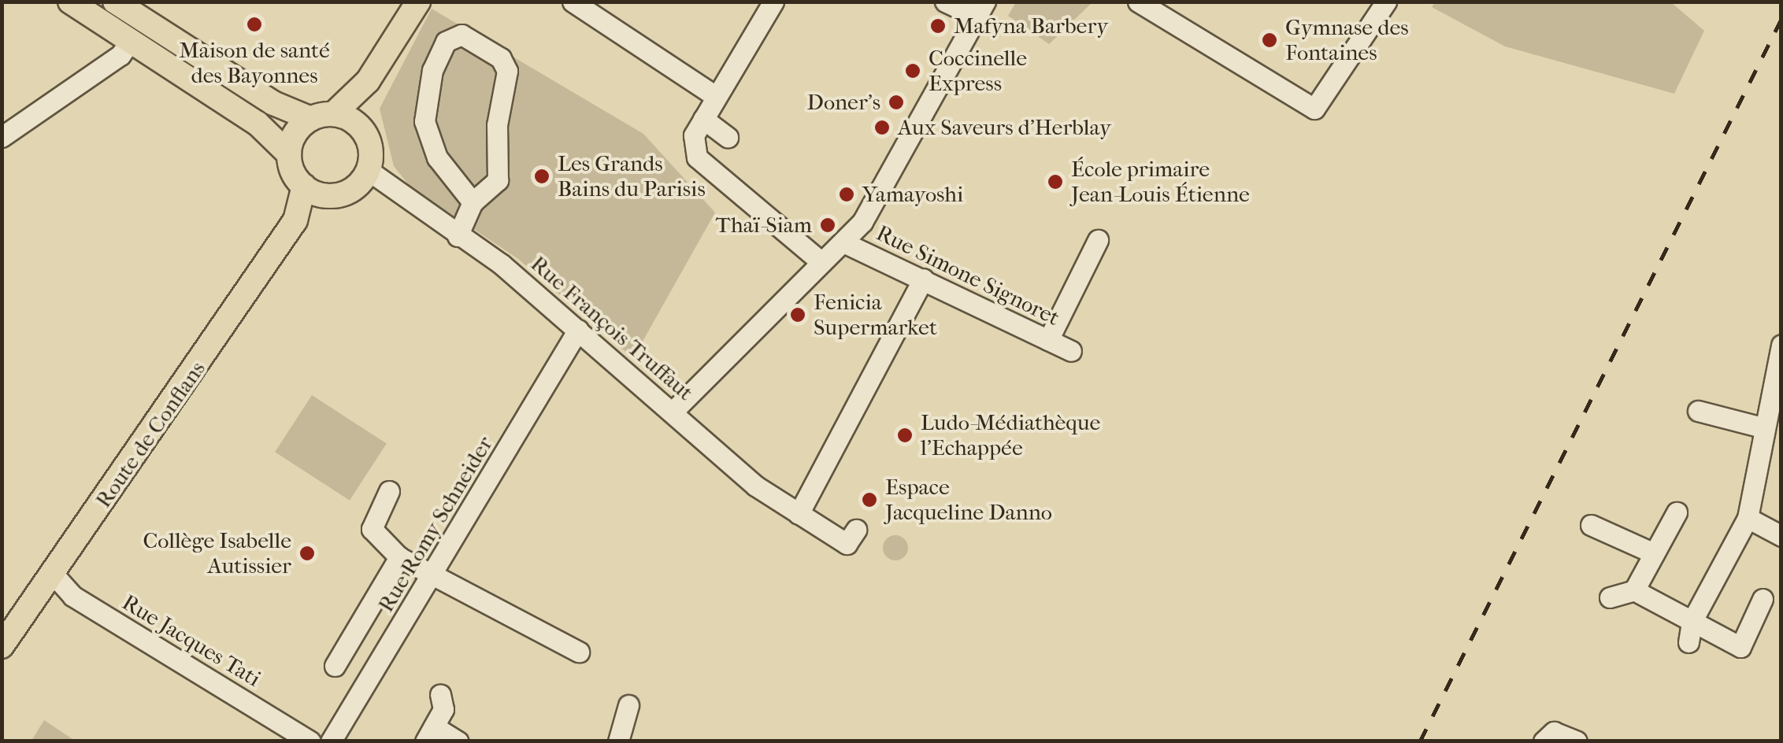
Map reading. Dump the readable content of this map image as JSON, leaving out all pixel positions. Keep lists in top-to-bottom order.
{
  "streets": {
    "main road": ["Route de Conflans"],
    "street": [
      "Rue Simone Signoret",
      "Rue François Truffaut",
      "Rue Romy Schneider",
      "Rue Jacques Tati"
    ]
  },
  "crossings": [
    ["Rue François Truffaut", "Route de Conflans"],
    ["Rue François Truffaut", "Rue Romy Schneider"],
    ["Route de Conflans", "Rue Jacques Tati"]
  ],
  "places": [
    "Maison de santé des Bayonnes",
    "Mafyna Barbery",
    "Gymnase des Fontaines",
    "Coccinelle Express",
    "Doner's",
    "Aux Saveurs d'Herblay",
    "Les Grands Bains du Parisis",
    "École primaire Jean-Louis Étienne",
    "Yamayoshi",
    "Thaï-Siam",
    "Fenicia Supermarket",
    "Ludo-Médiathèque l'Echappée",
    "Espace Jacqueline Danno",
    "Collège Isabelle Autissier"
  ]
}
